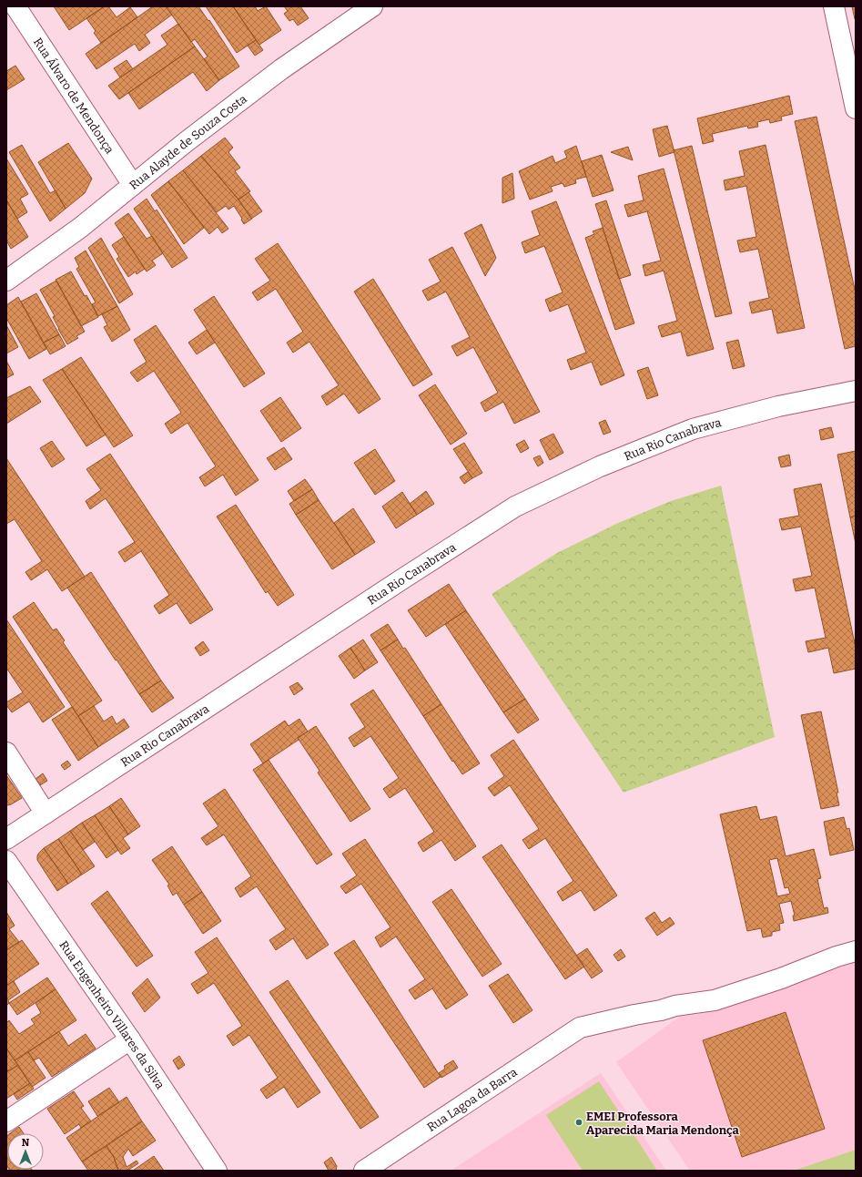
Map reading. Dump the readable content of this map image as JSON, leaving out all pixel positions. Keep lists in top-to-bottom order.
{
  "streets": {
    "street": [
      "Rua Álvaro de Mendonça",
      "Rua Alayde de Souza Costa",
      "Rua Rio Canabrava",
      "Rua Engenheiro Villares da Silva",
      "Rua Lagoa da Barra"
    ]
  },
  "crossings": [
    ["Rua Álvaro de Mendonça", "Rua Alayde de Souza Costa"]
  ],
  "places": ["EMEI Professora Aparecida Maria Mendonça"],
  "north": "top"
}
